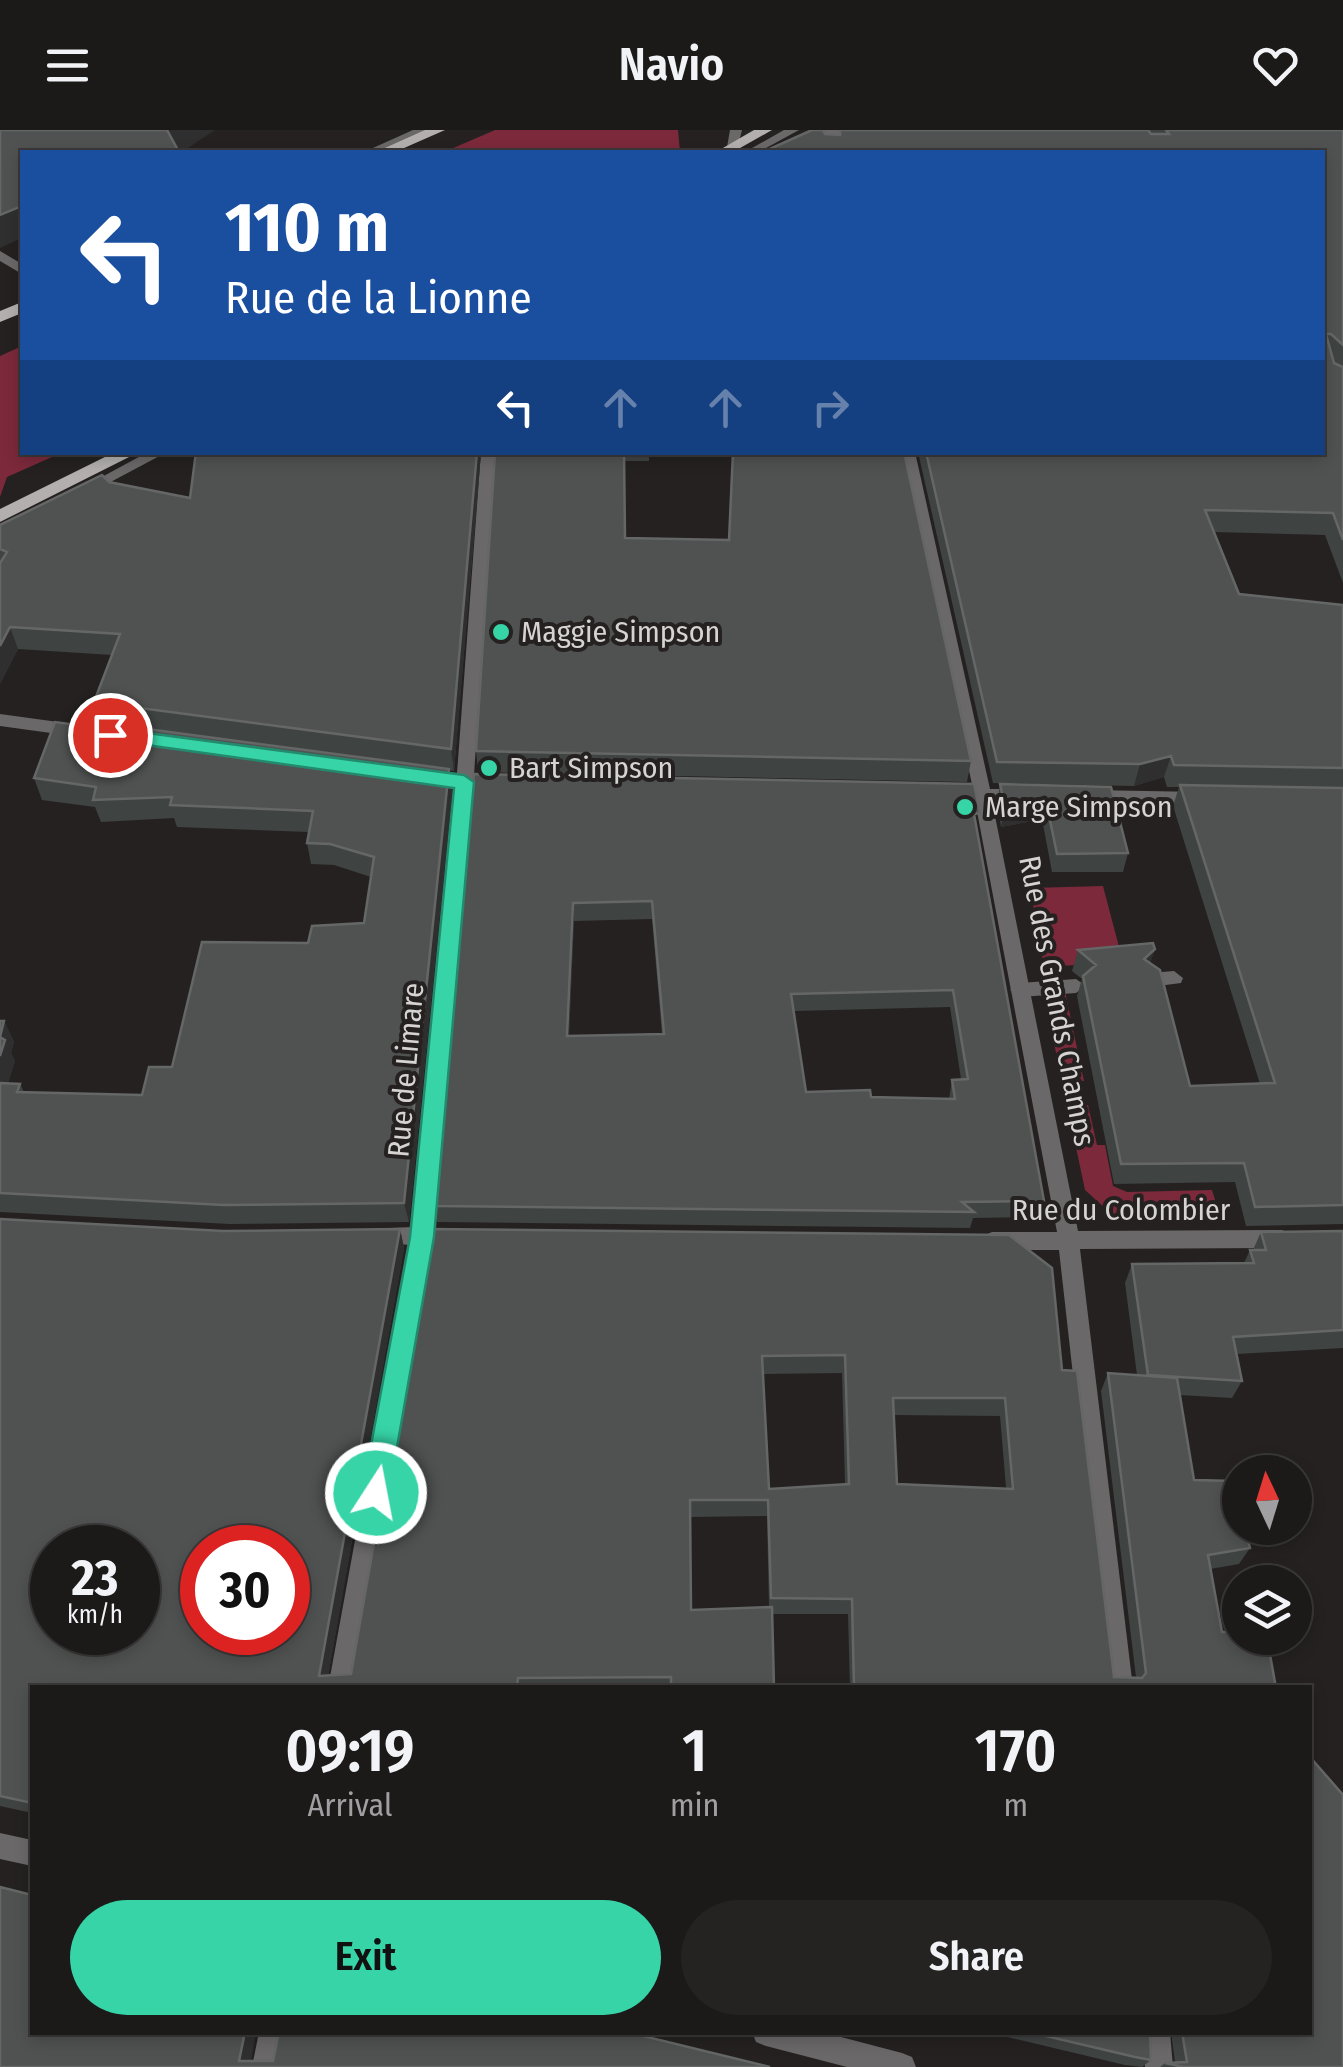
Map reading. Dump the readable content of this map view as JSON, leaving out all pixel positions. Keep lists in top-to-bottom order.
{
  "streets": {
    "street": ["Rue des Grands Champs", "Rue de Limare", "Rue du Colombier"]
  },
  "crossings": [
    ["Rue des Grands Champs", "Rue du Colombier"]
  ],
  "places": ["Maggie Simpson", "Bart Simpson", "Marge Simpson"],
  "north": "top",
  "page": {
    "header": "Navio",
    "turn": ["110 m", "Rue de la Lionne"],
    "speed": "23 km/h",
    "limit": "30",
    "eta": [
      "09:19",
      "Arrival",
      "1",
      "min",
      "170",
      "m"
    ],
    "buttons": ["Exit", "Share"]
  }
}
